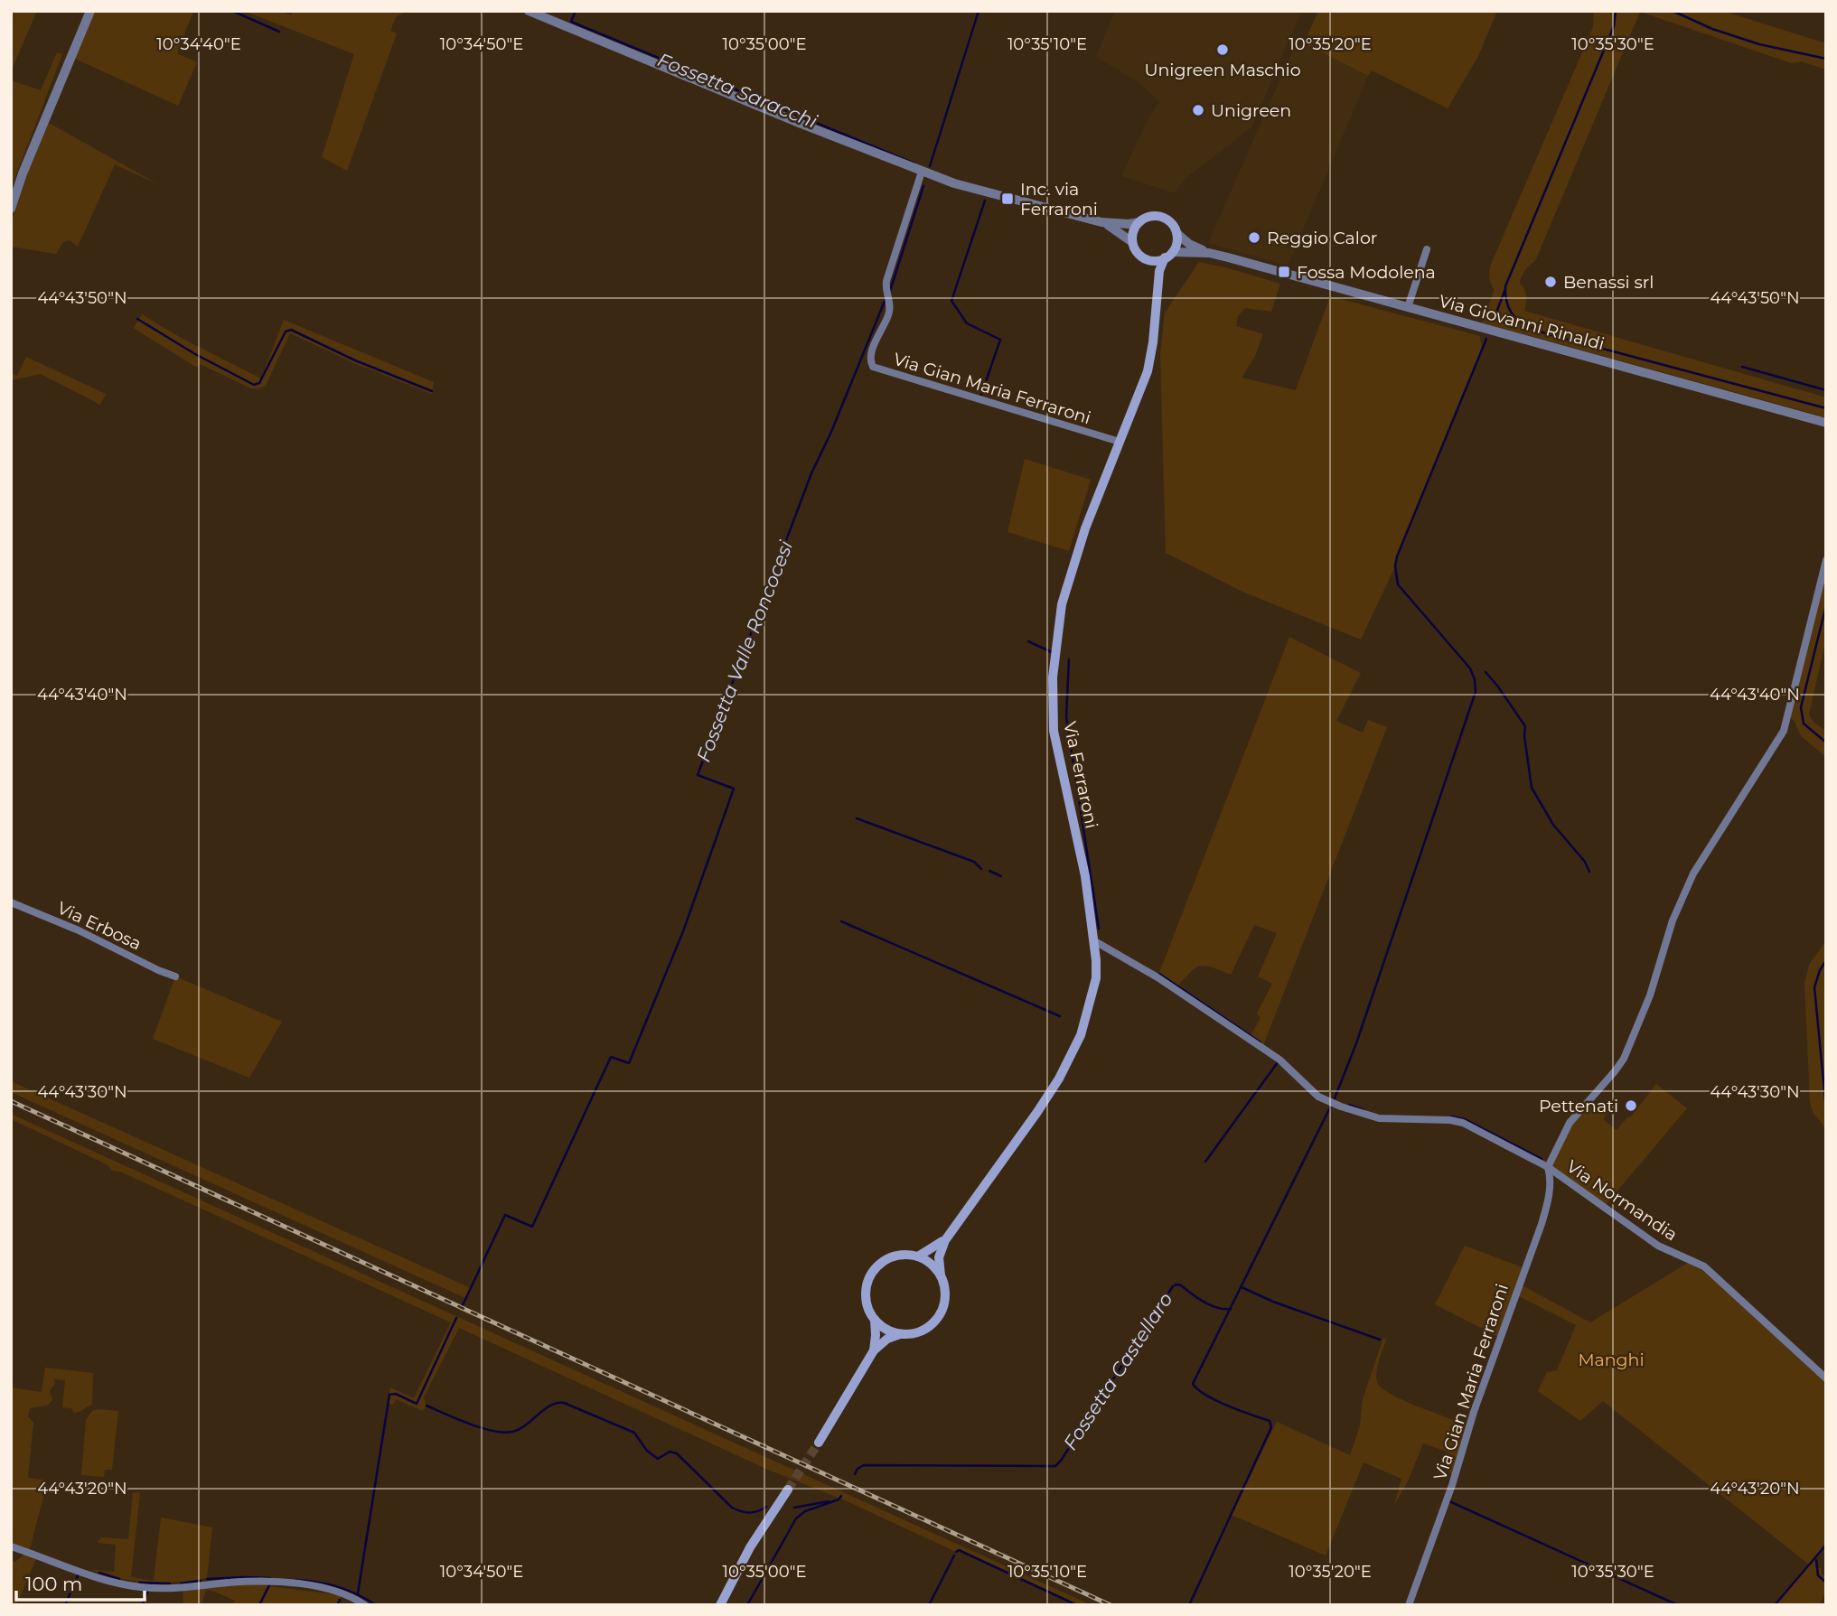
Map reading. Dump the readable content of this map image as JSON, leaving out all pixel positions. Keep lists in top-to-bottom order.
{
  "streets": {
    "main road": ["Via Ferraroni"],
    "street": [
      "Via Giovanni Rinaldi",
      "Via Gian Maria Ferraroni",
      "Via Erbosa",
      "Via Normandia"
    ]
  },
  "crossings": [
    ["Via Giovanni Rinaldi", "Via Ferraroni"],
    ["Via Gian Maria Ferraroni", "Via Ferraroni"],
    ["Via Gian Maria Ferraroni", "Via Normandia"]
  ],
  "water": ["Fossetta Saracchi", "Fossetta Valle Roncocesi", "Fossetta Castellaro"],
  "parks": ["Manghi"],
  "places": {
    "other": [
      "Unigreen Maschio",
      "Unigreen",
      "Reggio Calor",
      "Benassi srl",
      "Pettenati"
    ],
    "transit": ["Inc. via Ferraroni", "Fossa Modolena"]
  },
  "scale_bar": "100 m",
  "coordinates": [
    "10°34'40\"E",
    "10°34'50\"E",
    "10°35'00\"E",
    "10°35'10\"E",
    "10°35'20\"E",
    "10°35'30\"E",
    "44°43'50\"N",
    "44°43'40\"N",
    "44°43'30\"N",
    "44°43'20\"N"
  ]
}
